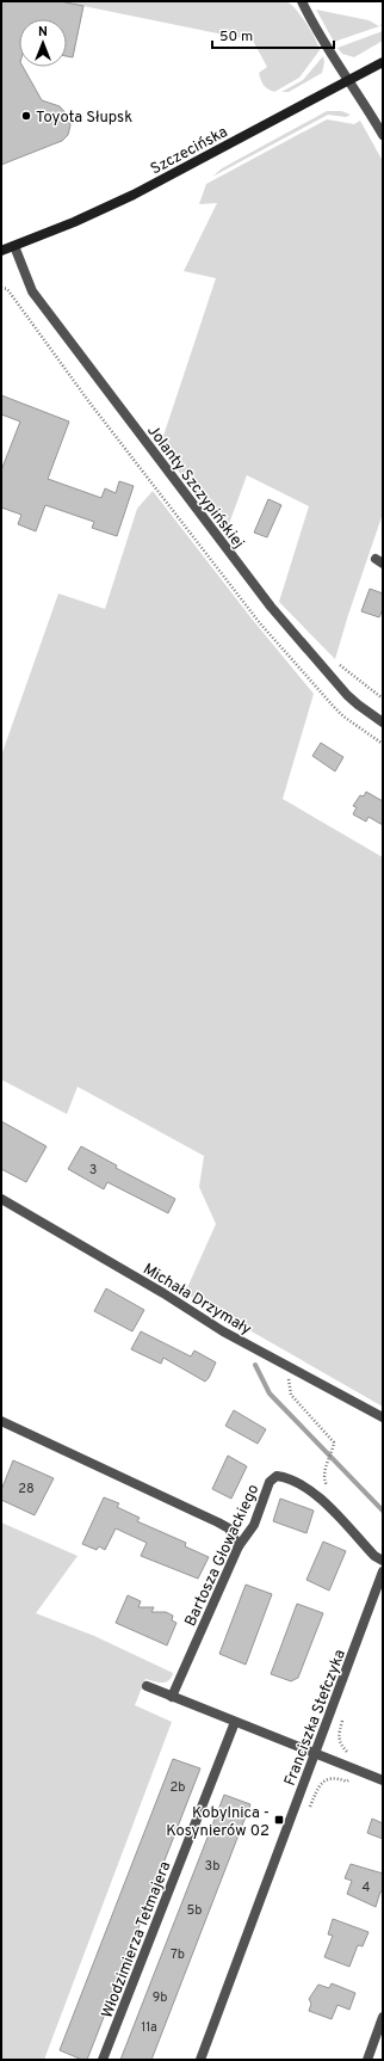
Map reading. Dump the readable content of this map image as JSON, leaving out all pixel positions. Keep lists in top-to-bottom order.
{
  "streets": {
    "main road": ["Szczecińska"],
    "street": [
      "Jolanty Szczypińskiej",
      "Michała Drzymały",
      "Bartosza Głowackiego",
      "Franciszka Stefczyka",
      "Włodzimierza Tetmajera"
    ]
  },
  "crossings": [
    ["Szczecińska", "Jolanty Szczypińskiej"]
  ],
  "places": {
    "other": ["Toyota Słupsk"],
    "transit": ["Kobylnica - Kosynierów 02"]
  },
  "house_numbers": [
    "3",
    "28",
    "2b",
    "3b",
    "4",
    "5b",
    "7b",
    "9b",
    "11a"
  ],
  "scale_bar": "50 m",
  "north": "top"
}
